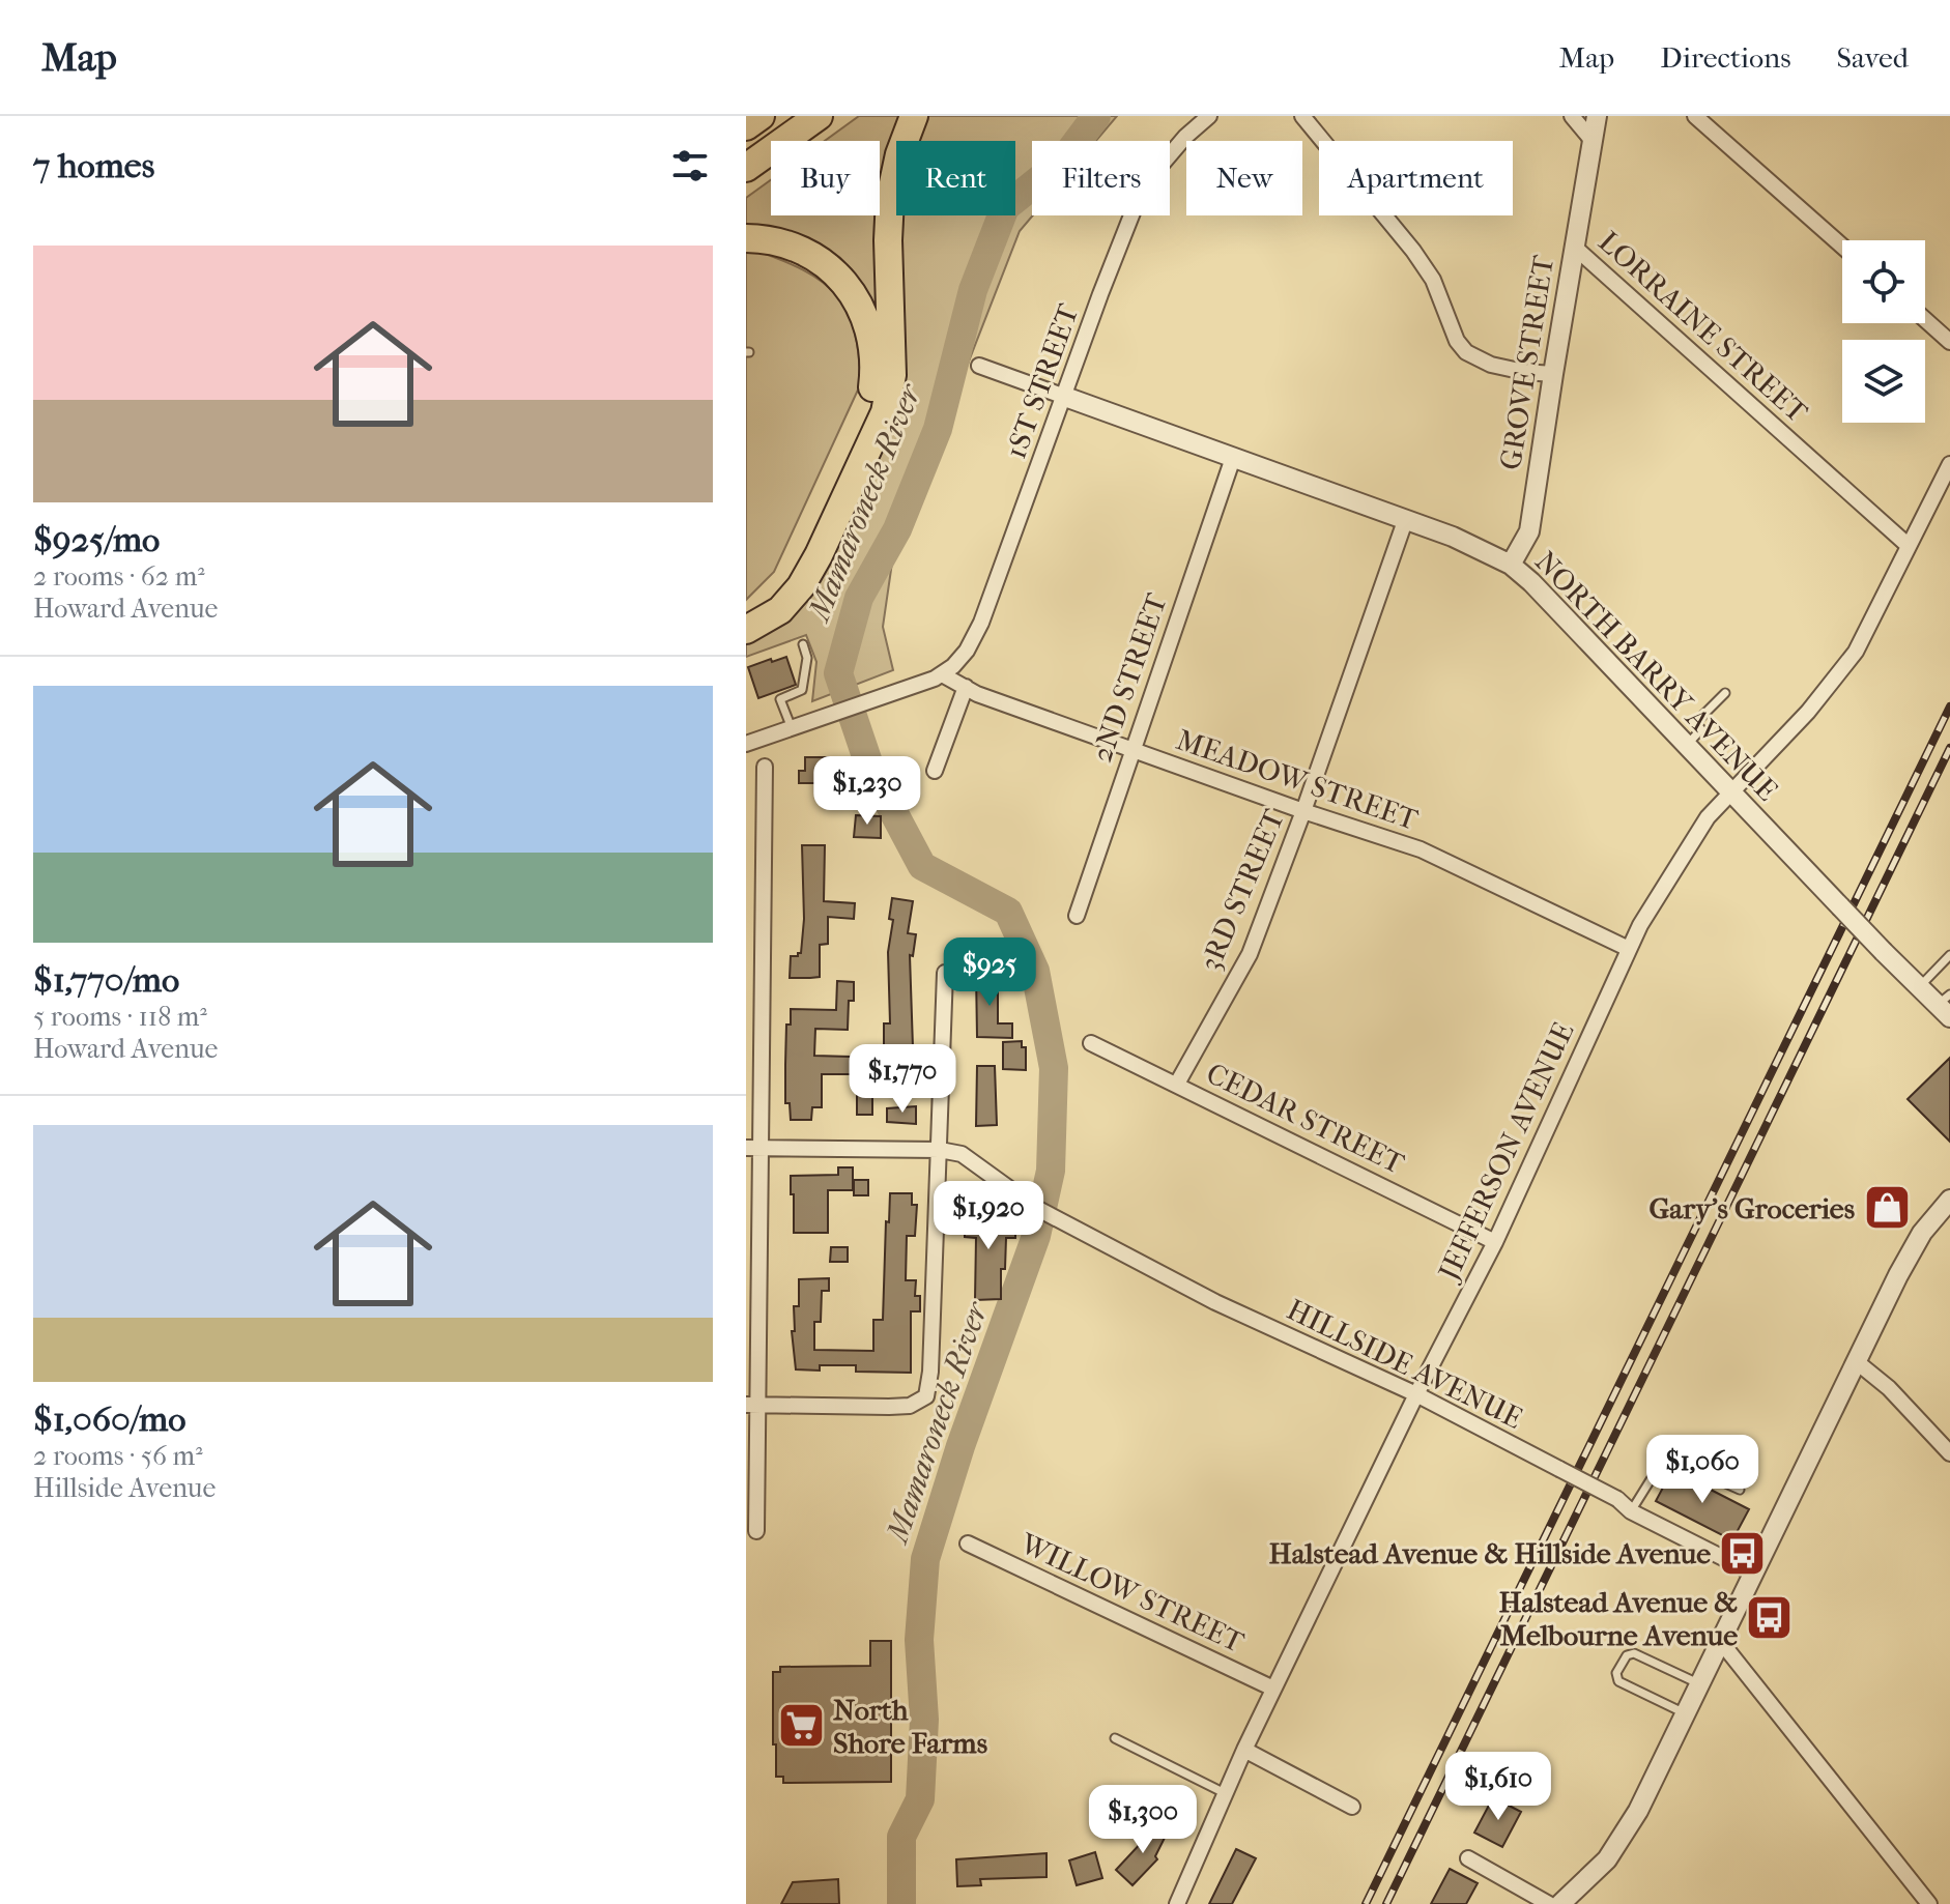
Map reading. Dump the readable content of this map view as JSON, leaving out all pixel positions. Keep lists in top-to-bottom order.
{
  "streets": {
    "street": [
      "LORRAINE STREET",
      "GROVE STREET",
      "1ST STREET",
      "NORTH BARRY AVENUE",
      "2ND STREET",
      "MEADOW STREET",
      "3RD STREET",
      "CEDAR STREET",
      "JEFFERSON AVENUE",
      "HILLSIDE AVENUE",
      "WILLOW STREET"
    ]
  },
  "crossings": [
    ["LORRAINE STREET", "GROVE STREET"],
    ["LORRAINE STREET", "JEFFERSON AVENUE"],
    ["GROVE STREET", "NORTH BARRY AVENUE"],
    ["1ST STREET", "NORTH BARRY AVENUE"],
    ["1ST STREET", "MEADOW STREET"],
    ["NORTH BARRY AVENUE", "2ND STREET"],
    ["NORTH BARRY AVENUE", "3RD STREET"],
    ["NORTH BARRY AVENUE", "JEFFERSON AVENUE"],
    ["2ND STREET", "MEADOW STREET"],
    ["MEADOW STREET", "3RD STREET"],
    ["MEADOW STREET", "JEFFERSON AVENUE"],
    ["3RD STREET", "CEDAR STREET"],
    ["CEDAR STREET", "JEFFERSON AVENUE"],
    ["JEFFERSON AVENUE", "HILLSIDE AVENUE"],
    ["JEFFERSON AVENUE", "WILLOW STREET"]
  ],
  "water": ["Mamaroneck River"],
  "places": {
    "shop": ["Gary's Groceries"],
    "bus stop": ["Halstead Avenue & Hillside Avenue", "Halstead Avenue & Melbourne Avenue"],
    "supermarket": ["North Shore Farms"]
  },
  "page": {
    "header": "Map",
    "nav": ["Map", "Directions", "Saved"],
    "heading": "7 homes",
    "chip": [
      "Buy",
      "Rent",
      "Filters",
      "New",
      "Apartment"
    ],
    "list": [
      {
        "name": "$925/mo",
        "note": "2 rooms · 62 m² · Howard Avenue"
      },
      {
        "name": "$1,770/mo",
        "note": "5 rooms · 118 m² · Howard Avenue"
      },
      {
        "name": "$1,060/mo",
        "note": "2 rooms · 56 m² · Hillside Avenue"
      }
    ],
    "price": [
      "$1,230",
      "$925",
      "$1,770",
      "$1,920",
      "$1,060",
      "$1,610",
      "$1,300"
    ]
  }
}
